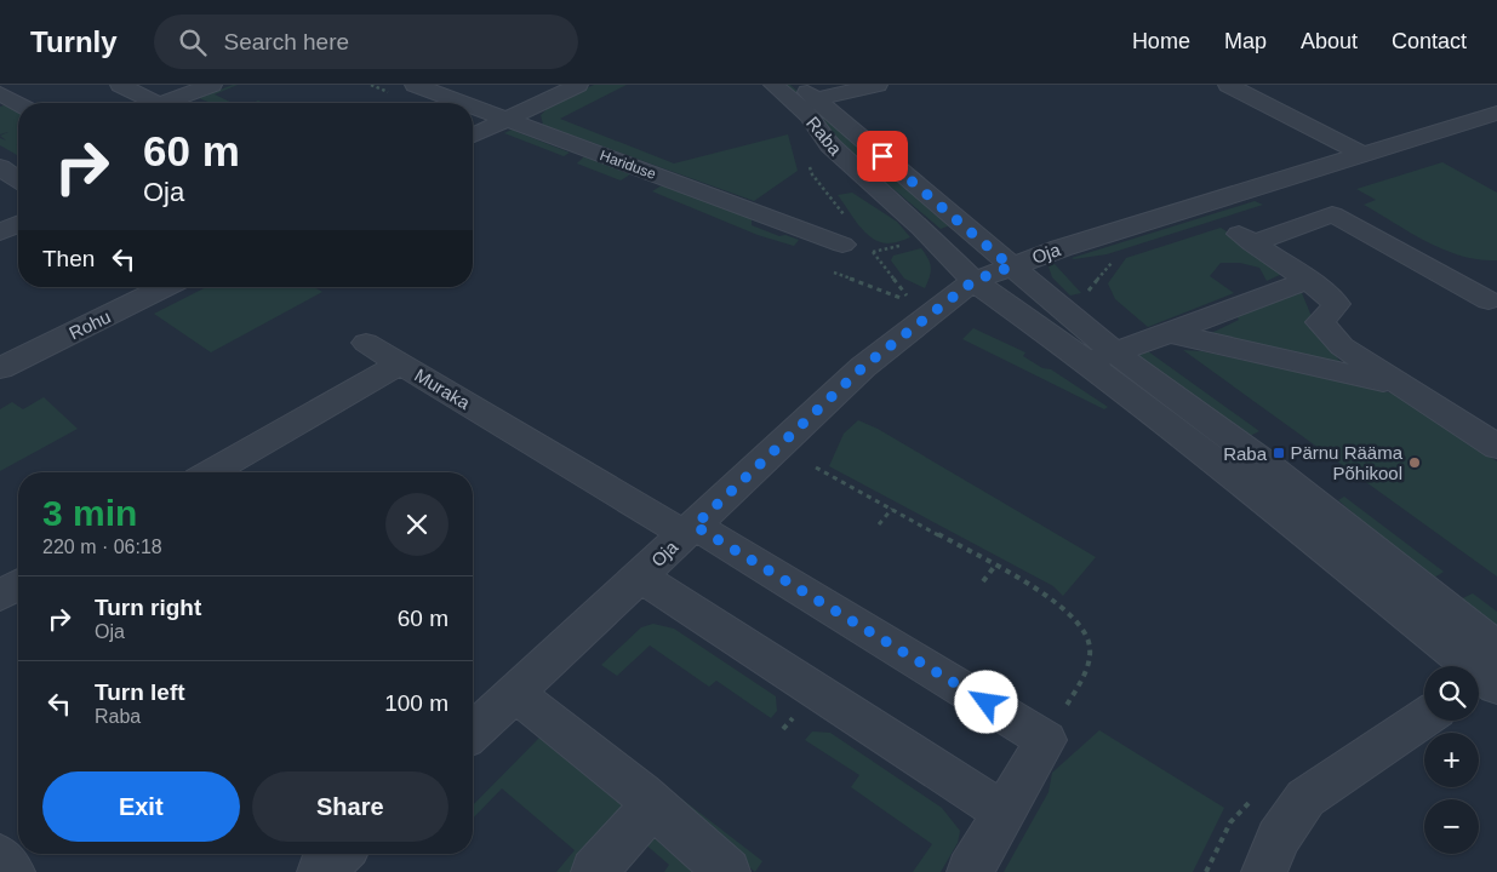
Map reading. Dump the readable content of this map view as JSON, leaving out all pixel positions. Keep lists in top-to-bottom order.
{
  "streets": {
    "street": [
      "Raba",
      "Hariduse",
      "Oja",
      "Rohu",
      "Muraka"
    ]
  },
  "crossings": [
    ["Raba", "Oja"],
    ["Oja", "Muraka"]
  ],
  "places": {
    "transit": ["Raba"],
    "other": ["Pärnu Rääma Põhikool"]
  },
  "page": {
    "header": "Turnly",
    "search": "Search here",
    "nav": [
      "Home",
      "Map",
      "About",
      "Contact"
    ],
    "turn": ["60 m", "Oja"],
    "then": "Then",
    "heading": ["3 min", "220 m · 06:18"],
    "list": [
      {
        "name": "Turn right",
        "note": "Oja",
        "value": "60 m"
      },
      {
        "name": "Turn left",
        "note": "Raba",
        "value": "100 m"
      }
    ],
    "map_buttons": ["+", "−"],
    "buttons": ["Exit", "Share"]
  }
}
